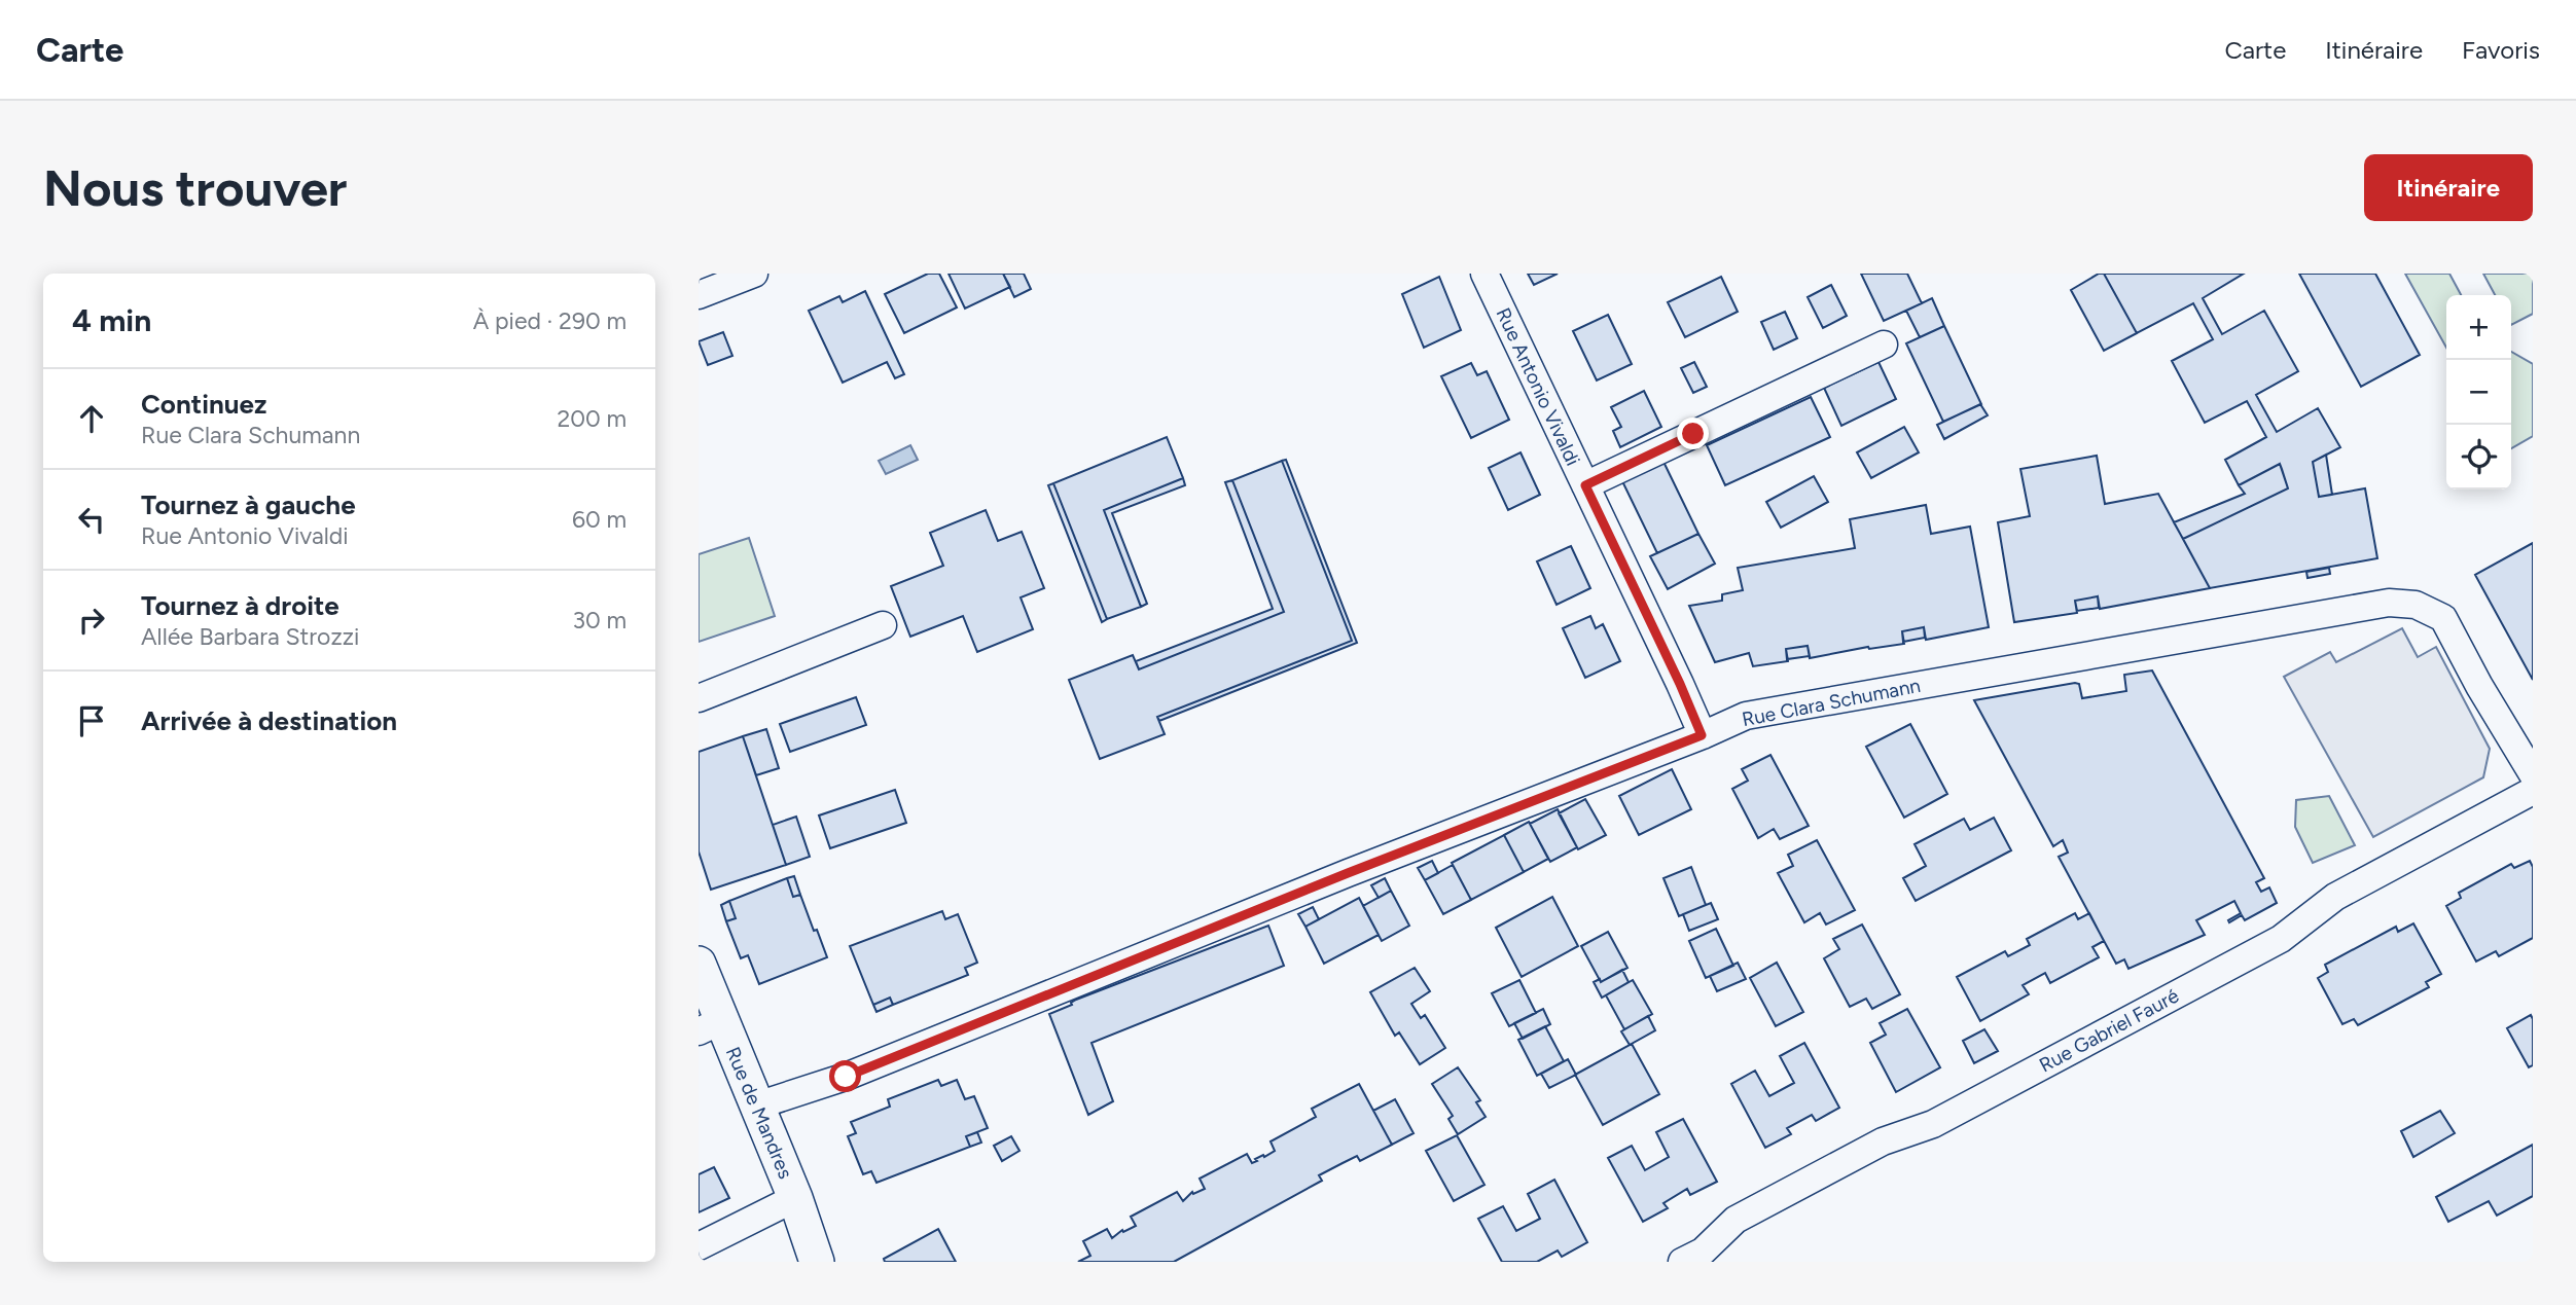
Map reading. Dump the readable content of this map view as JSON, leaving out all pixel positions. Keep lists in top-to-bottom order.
{
  "streets": {
    "street": [
      "Rue Antonio Vivaldi",
      "Rue Clara Schumann",
      "Rue Gabriel Fauré",
      "Rue de Mandres"
    ]
  },
  "crossings": [
    ["Rue Antonio Vivaldi", "Rue Clara Schumann"],
    ["Rue Clara Schumann", "Rue de Mandres"]
  ],
  "page": {
    "header": "Carte",
    "nav": ["Carte", "Itinéraire", "Favoris"],
    "buttons": "Itinéraire",
    "title": "Nous trouver",
    "heading": ["4 min", "À pied · 290 m"],
    "map_buttons": ["+", "−"],
    "list": [
      ["Continuez", "Rue Clara Schumann", "200 m"],
      ["Tournez à gauche", "Rue Antonio Vivaldi", "60 m"],
      ["Tournez à droite", "Allée Barbara Strozzi", "30 m"],
      "Arrivée à destination"
    ]
  }
}
